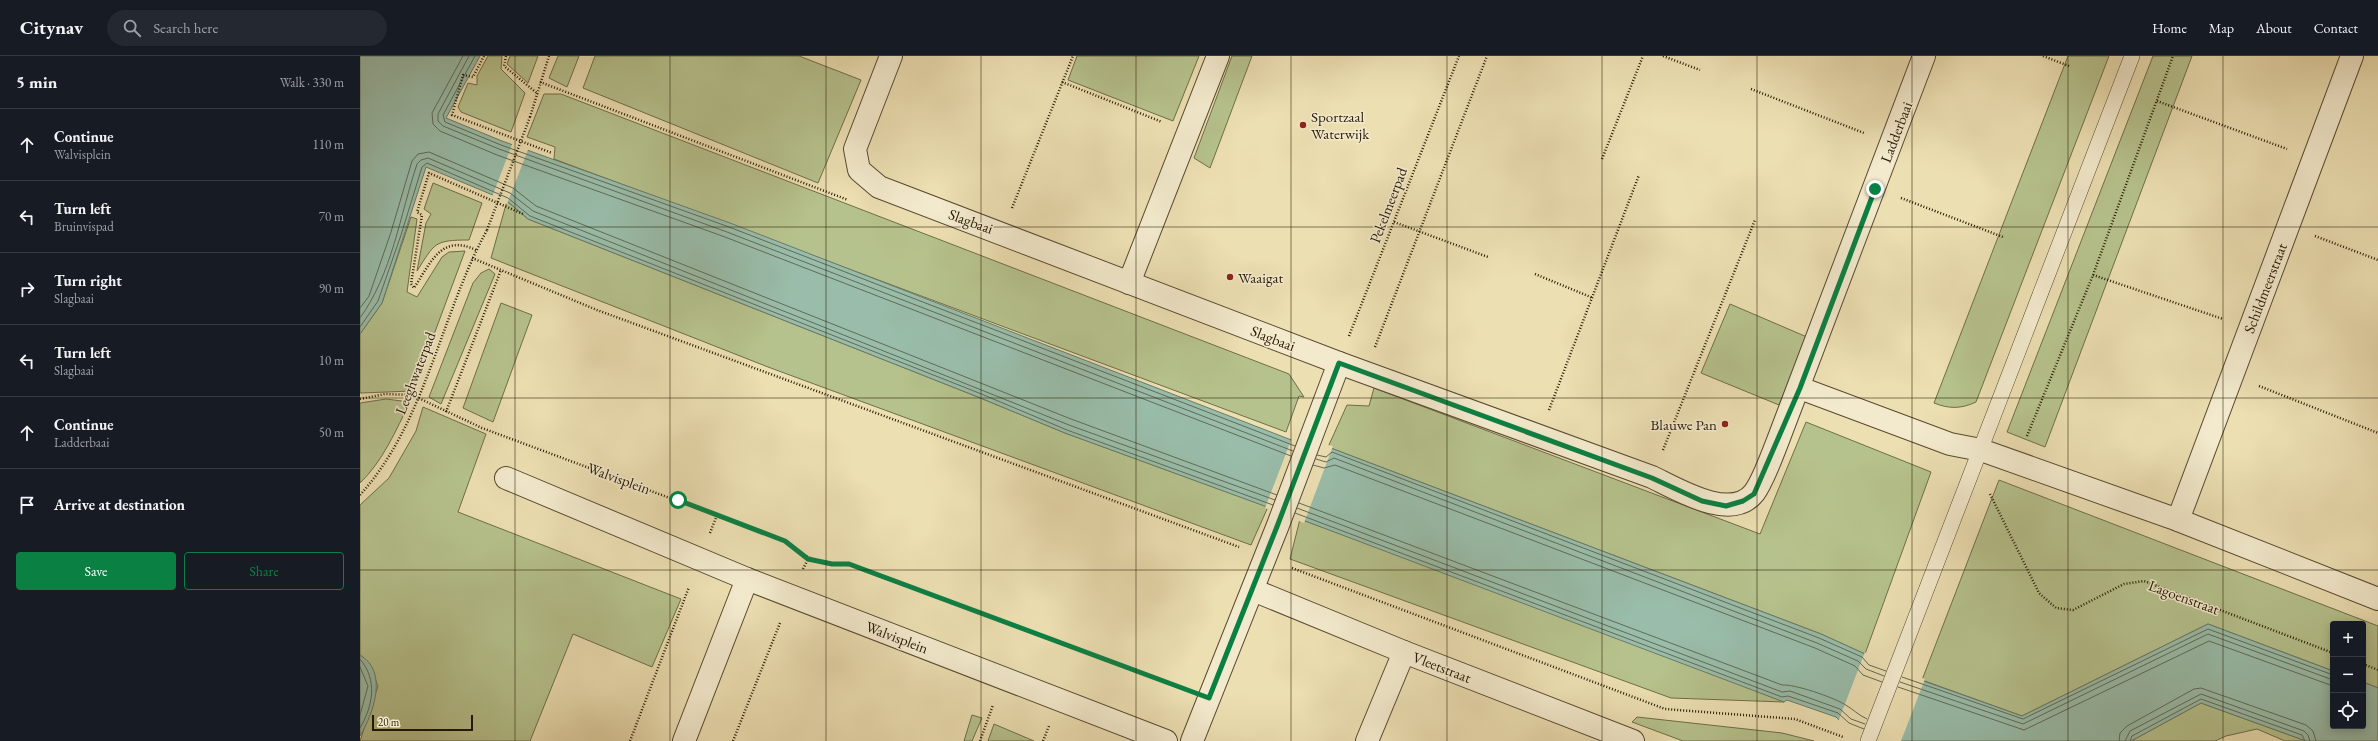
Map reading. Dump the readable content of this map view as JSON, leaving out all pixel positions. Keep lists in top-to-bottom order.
{
  "streets": {
    "street": [
      "Ladderbaai",
      "Slagbaai",
      "Schildmeerstraat",
      "Walvisplein",
      "Vleetstraat"
    ],
    "path": ["Pekelmeerpad", "Leeghwaterpad", "Lagoenstraat"]
  },
  "crossings": [
    ["Ladderbaai", "Slagbaai"],
    ["Pekelmeerpad", "Slagbaai"],
    ["Leeghwaterpad", "Walvisplein"]
  ],
  "places": ["Sportzaal Waterwijk", "Waaigat", "Blauwe Pan"],
  "scale_bar": "20 m",
  "page": {
    "header": "Citynav",
    "search": "Search here",
    "nav": [
      "Home",
      "Map",
      "About",
      "Contact"
    ],
    "heading": ["5 min", "Walk · 330 m"],
    "list": [
      ["Continue", "Walvisplein", "110 m"],
      ["Turn left", "Bruinvispad", "70 m"],
      ["Turn right", "Slagbaai", "90 m"],
      ["Turn left", "Slagbaai", "10 m"],
      ["Continue", "Ladderbaai", "50 m"],
      "Arrive at destination"
    ],
    "buttons": ["Save", "Share"],
    "map_buttons": ["+", "−"],
    "scale": "20 m"
  }
}
